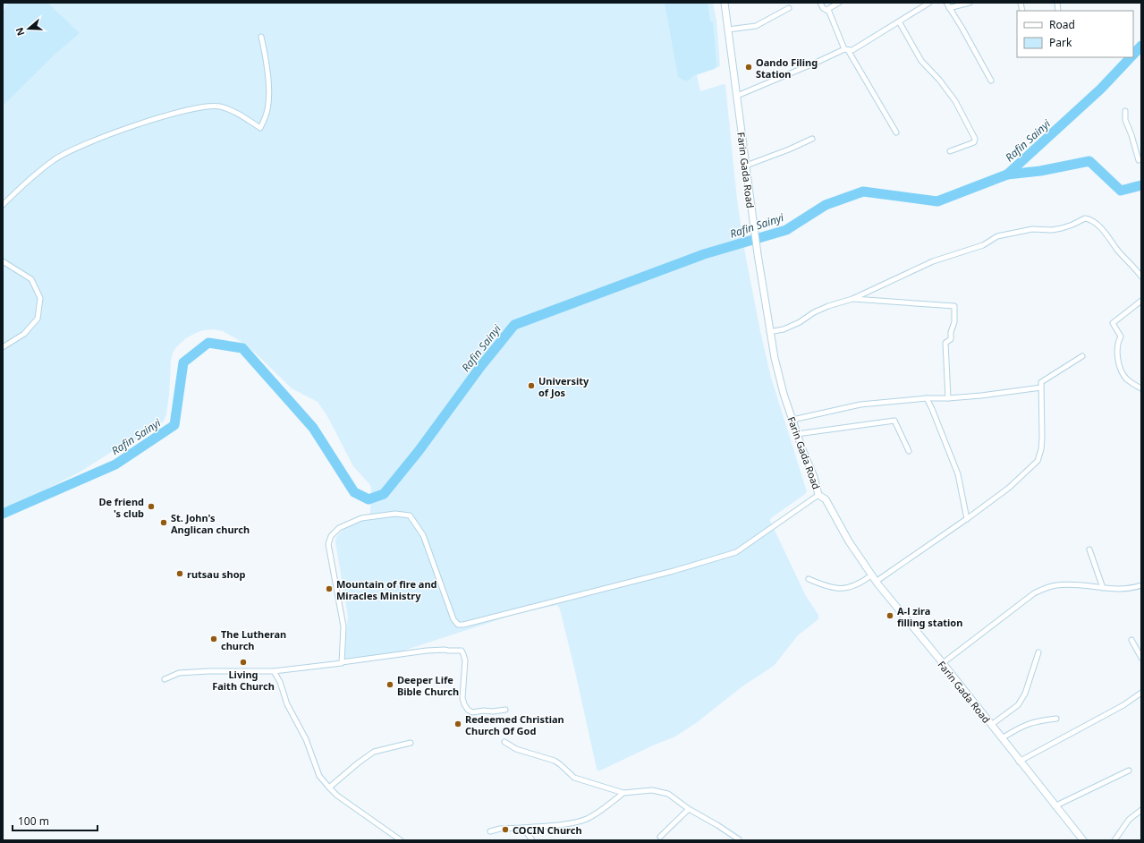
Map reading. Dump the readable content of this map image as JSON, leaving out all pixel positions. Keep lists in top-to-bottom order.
{
  "streets": {
    "main road": ["Farin Gada Road"]
  },
  "water": ["Rafin Sainyi"],
  "places": [
    "Oando Filing Station",
    "University of Jos",
    "De friend 's club",
    "St. John's Anglican church",
    "rutsau shop",
    "Mountain of fire and Miracles Ministry",
    "A-l zira filling station",
    "The Lutheran church",
    "Living Faith Church",
    "Deeper Life Bible Church",
    "Redeemed Christian Church Of God",
    "COCIN Church"
  ],
  "legend": ["Road", "Park"],
  "scale_bar": "100 m",
  "north": "left"
}
